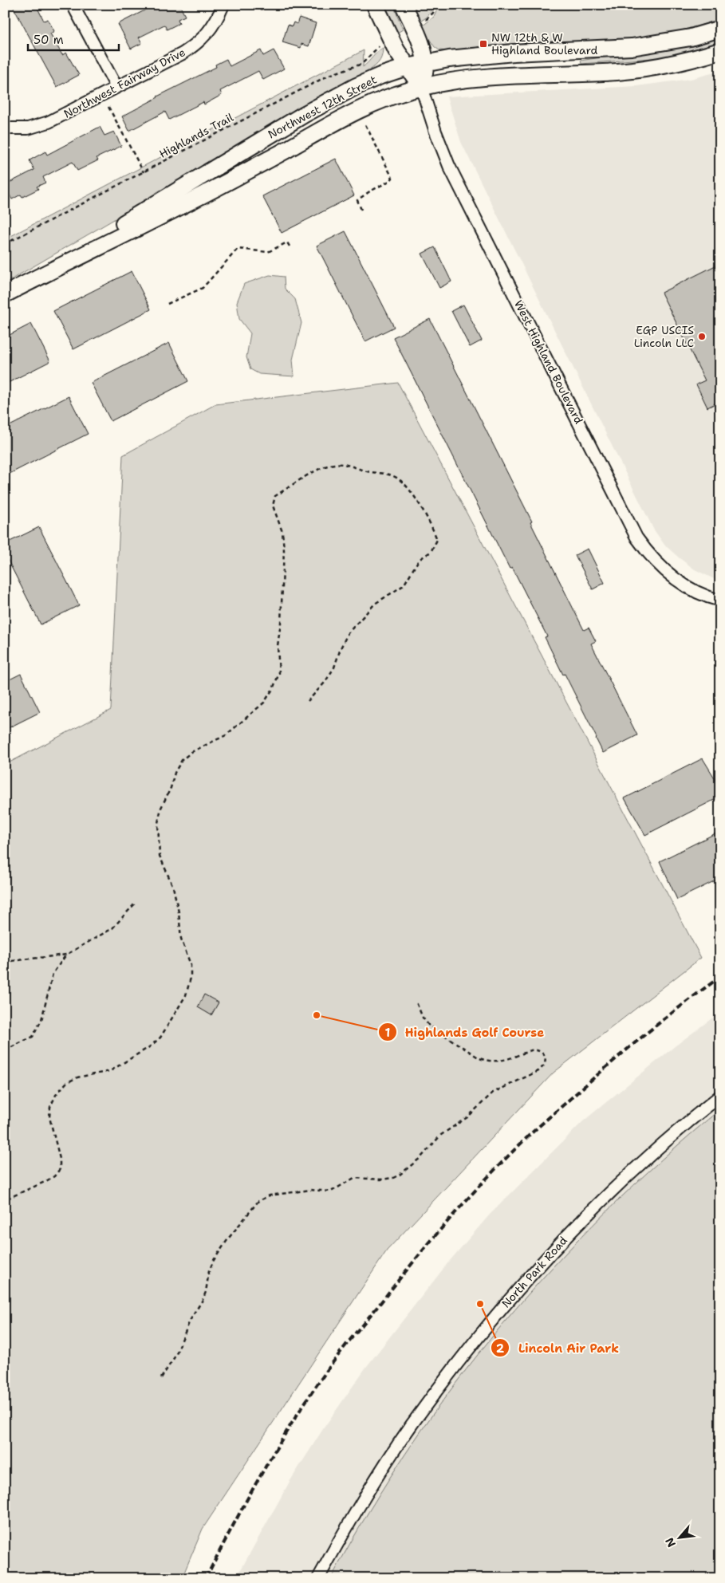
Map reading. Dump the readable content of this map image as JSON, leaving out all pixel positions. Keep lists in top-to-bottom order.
{
  "streets": {
    "main road": ["Northwest 12th Street", "West Highland Boulevard"],
    "street": ["Northwest Fairway Drive", "North Park Road"],
    "path": ["Highlands Trail"]
  },
  "crossings": [
    ["Northwest 12th Street", "West Highland Boulevard"],
    ["Highlands Trail", "West Highland Boulevard"]
  ],
  "places": {
    "transit": ["NW 12th & W Highland Boulevard"],
    "other": ["EGP USCIS Lincoln LLC", "Highlands Golf Course", "Lincoln Air Park"]
  },
  "scale_bar": "50 m",
  "north": "bottom left"
}
